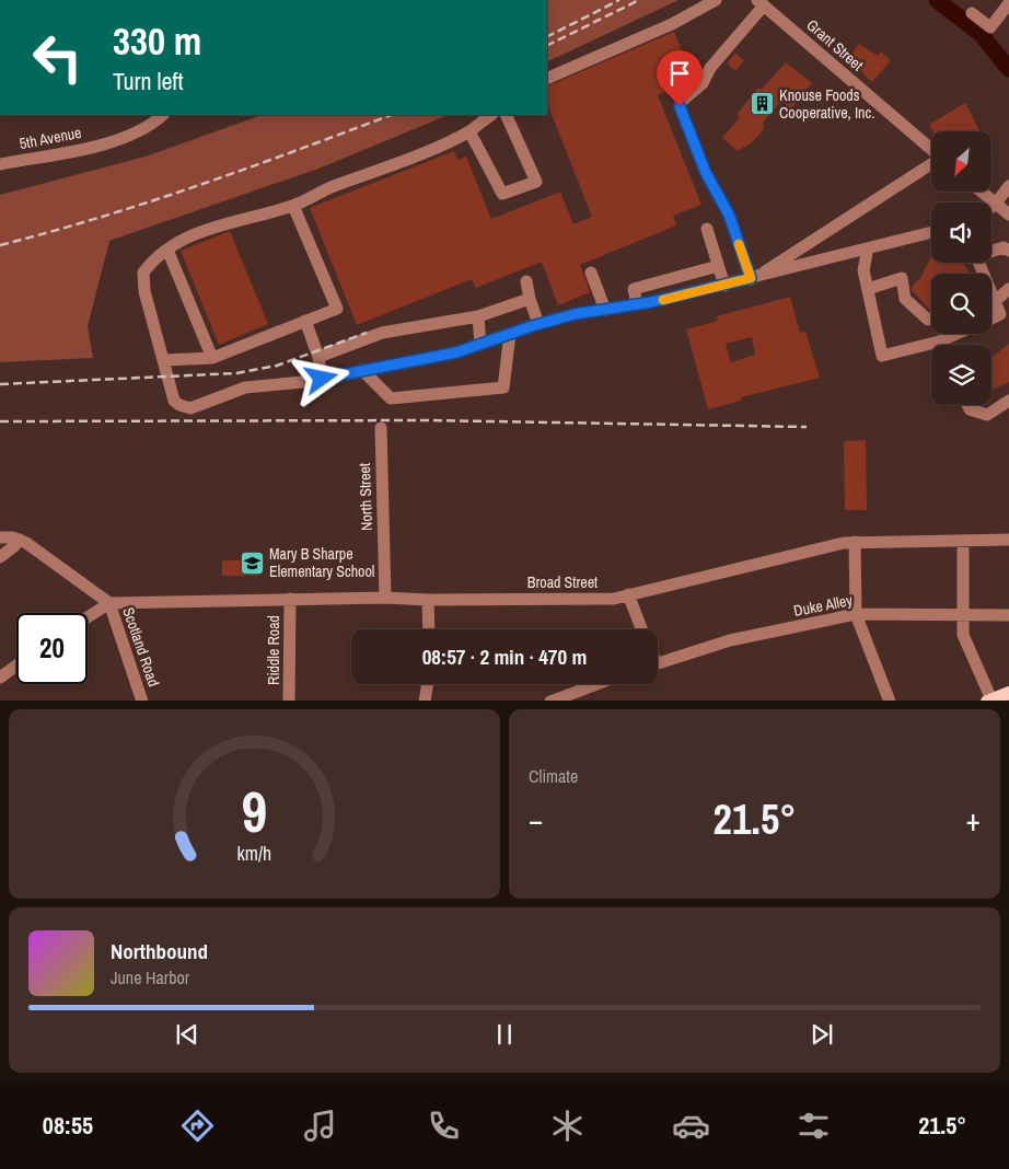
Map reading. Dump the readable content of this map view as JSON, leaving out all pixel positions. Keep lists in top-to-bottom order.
{
  "streets": {
    "street": [
      "Grant Street",
      "5th Avenue",
      "North Street",
      "Broad Street",
      "Duke Alley",
      "Scotland Road",
      "Riddle Road"
    ]
  },
  "crossings": [
    ["North Street", "Broad Street"],
    ["Broad Street", "Scotland Road"],
    ["Broad Street", "Riddle Road"]
  ],
  "places": {
    "building": ["Knouse Foods Cooperative, Inc."],
    "school or university": ["Mary B Sharpe Elementary School"]
  },
  "north": "bottom left",
  "page": {
    "turn": ["330 m", "Turn left"],
    "limit": "20",
    "trip": "08:57 · 2 min · 470 m",
    "tile": "Climate",
    "heat": ["−", "21.5°", "+"],
    "song": ["Northbound", "June Harbor"],
    "tabs": ["08:55", "21.5°"],
    "gauge": ["9", "km/h"]
  }
}
